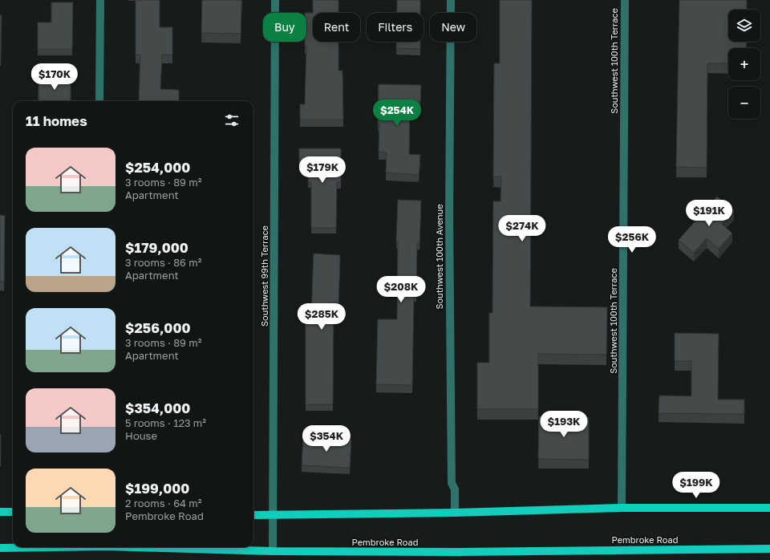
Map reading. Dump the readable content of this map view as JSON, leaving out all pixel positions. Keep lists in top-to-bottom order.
{
  "streets": {
    "main road": ["Pembroke Road"],
    "street": ["Southwest 100th Terrace", "Southwest 100th Avenue", "Southwest 99th Terrace"]
  },
  "crossings": [
    ["Southwest 99th Terrace", "Pembroke Road"]
  ],
  "page": {
    "map_buttons": ["+", "−"],
    "chip": [
      "Buy",
      "Rent",
      "Filters",
      "New"
    ],
    "price": [
      "$170K",
      "$254K",
      "$179K",
      "$191K",
      "$274K",
      "$256K",
      "$208K",
      "$285K",
      "$193K",
      "$354K",
      "$199K"
    ],
    "heading": "11 homes",
    "list": [
      {
        "name": "$254,000",
        "note": "3 rooms · 89 m² · Apartment"
      },
      {
        "name": "$179,000",
        "note": "3 rooms · 86 m² · Apartment"
      },
      {
        "name": "$256,000",
        "note": "3 rooms · 89 m² · Apartment"
      },
      {
        "name": "$354,000",
        "note": "5 rooms · 123 m² · House"
      },
      {
        "name": "$199,000",
        "note": "2 rooms · 64 m² · Pembroke Road"
      }
    ]
  }
}
